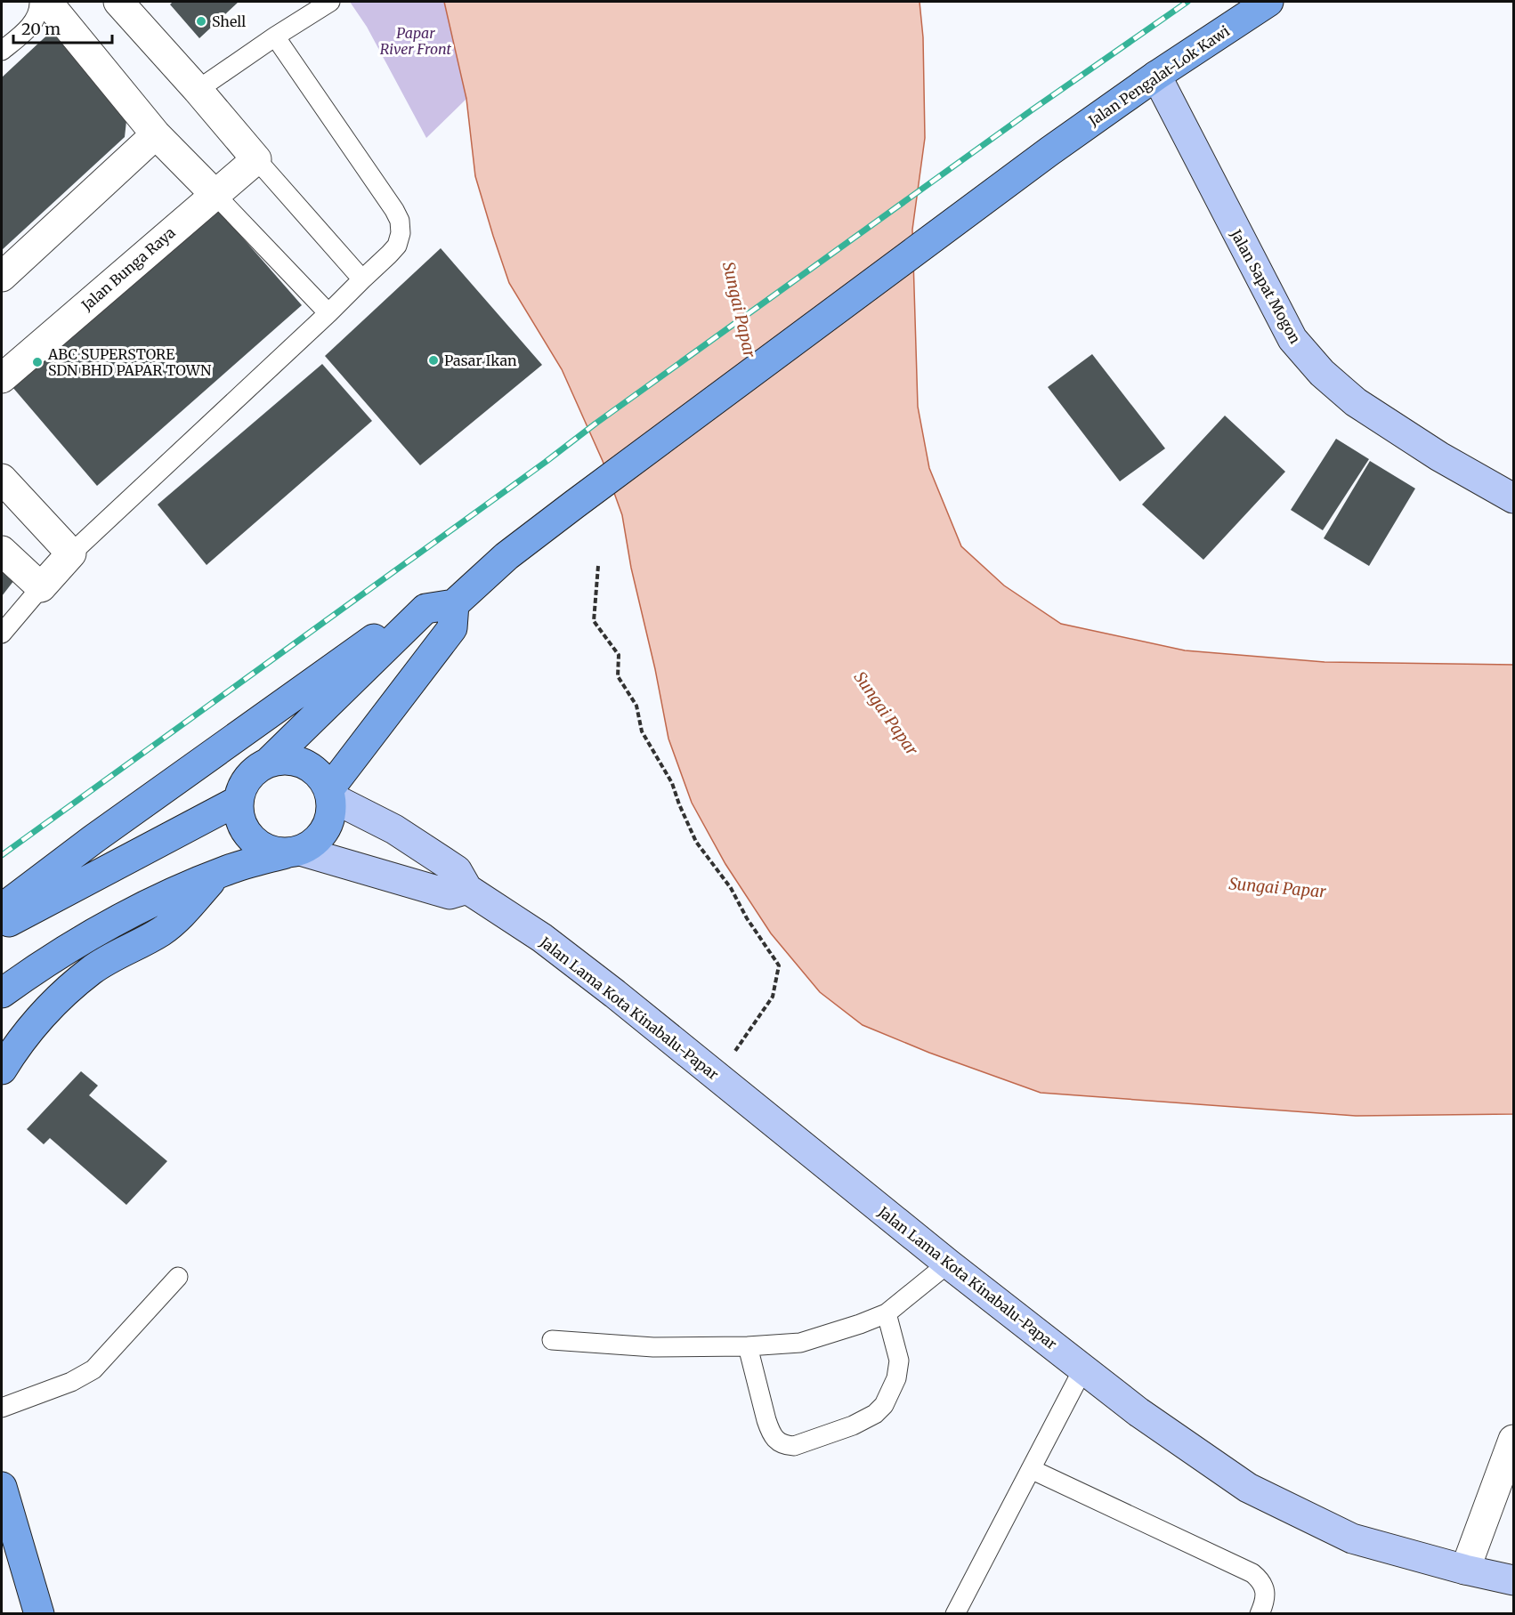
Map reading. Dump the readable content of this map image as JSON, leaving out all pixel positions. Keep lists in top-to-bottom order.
{
  "streets": {
    "main road": ["Jalan Pengalat-Lok Kawi", "Jalan Sapat Mogon", "Jalan Lama Kota Kinabalu-Papar"],
    "street": ["Jalan Bunga Raya"]
  },
  "crossings": [
    ["Jalan Pengalat-Lok Kawi", "Jalan Sapat Mogon"]
  ],
  "water": ["Sungai Papar"],
  "parks": ["Papar River Front"],
  "places": ["Shell", "Pasar Ikan", "ABC SUPERSTORE SDN BHD PAPAR TOWN"],
  "scale_bar": "20 m"
}
